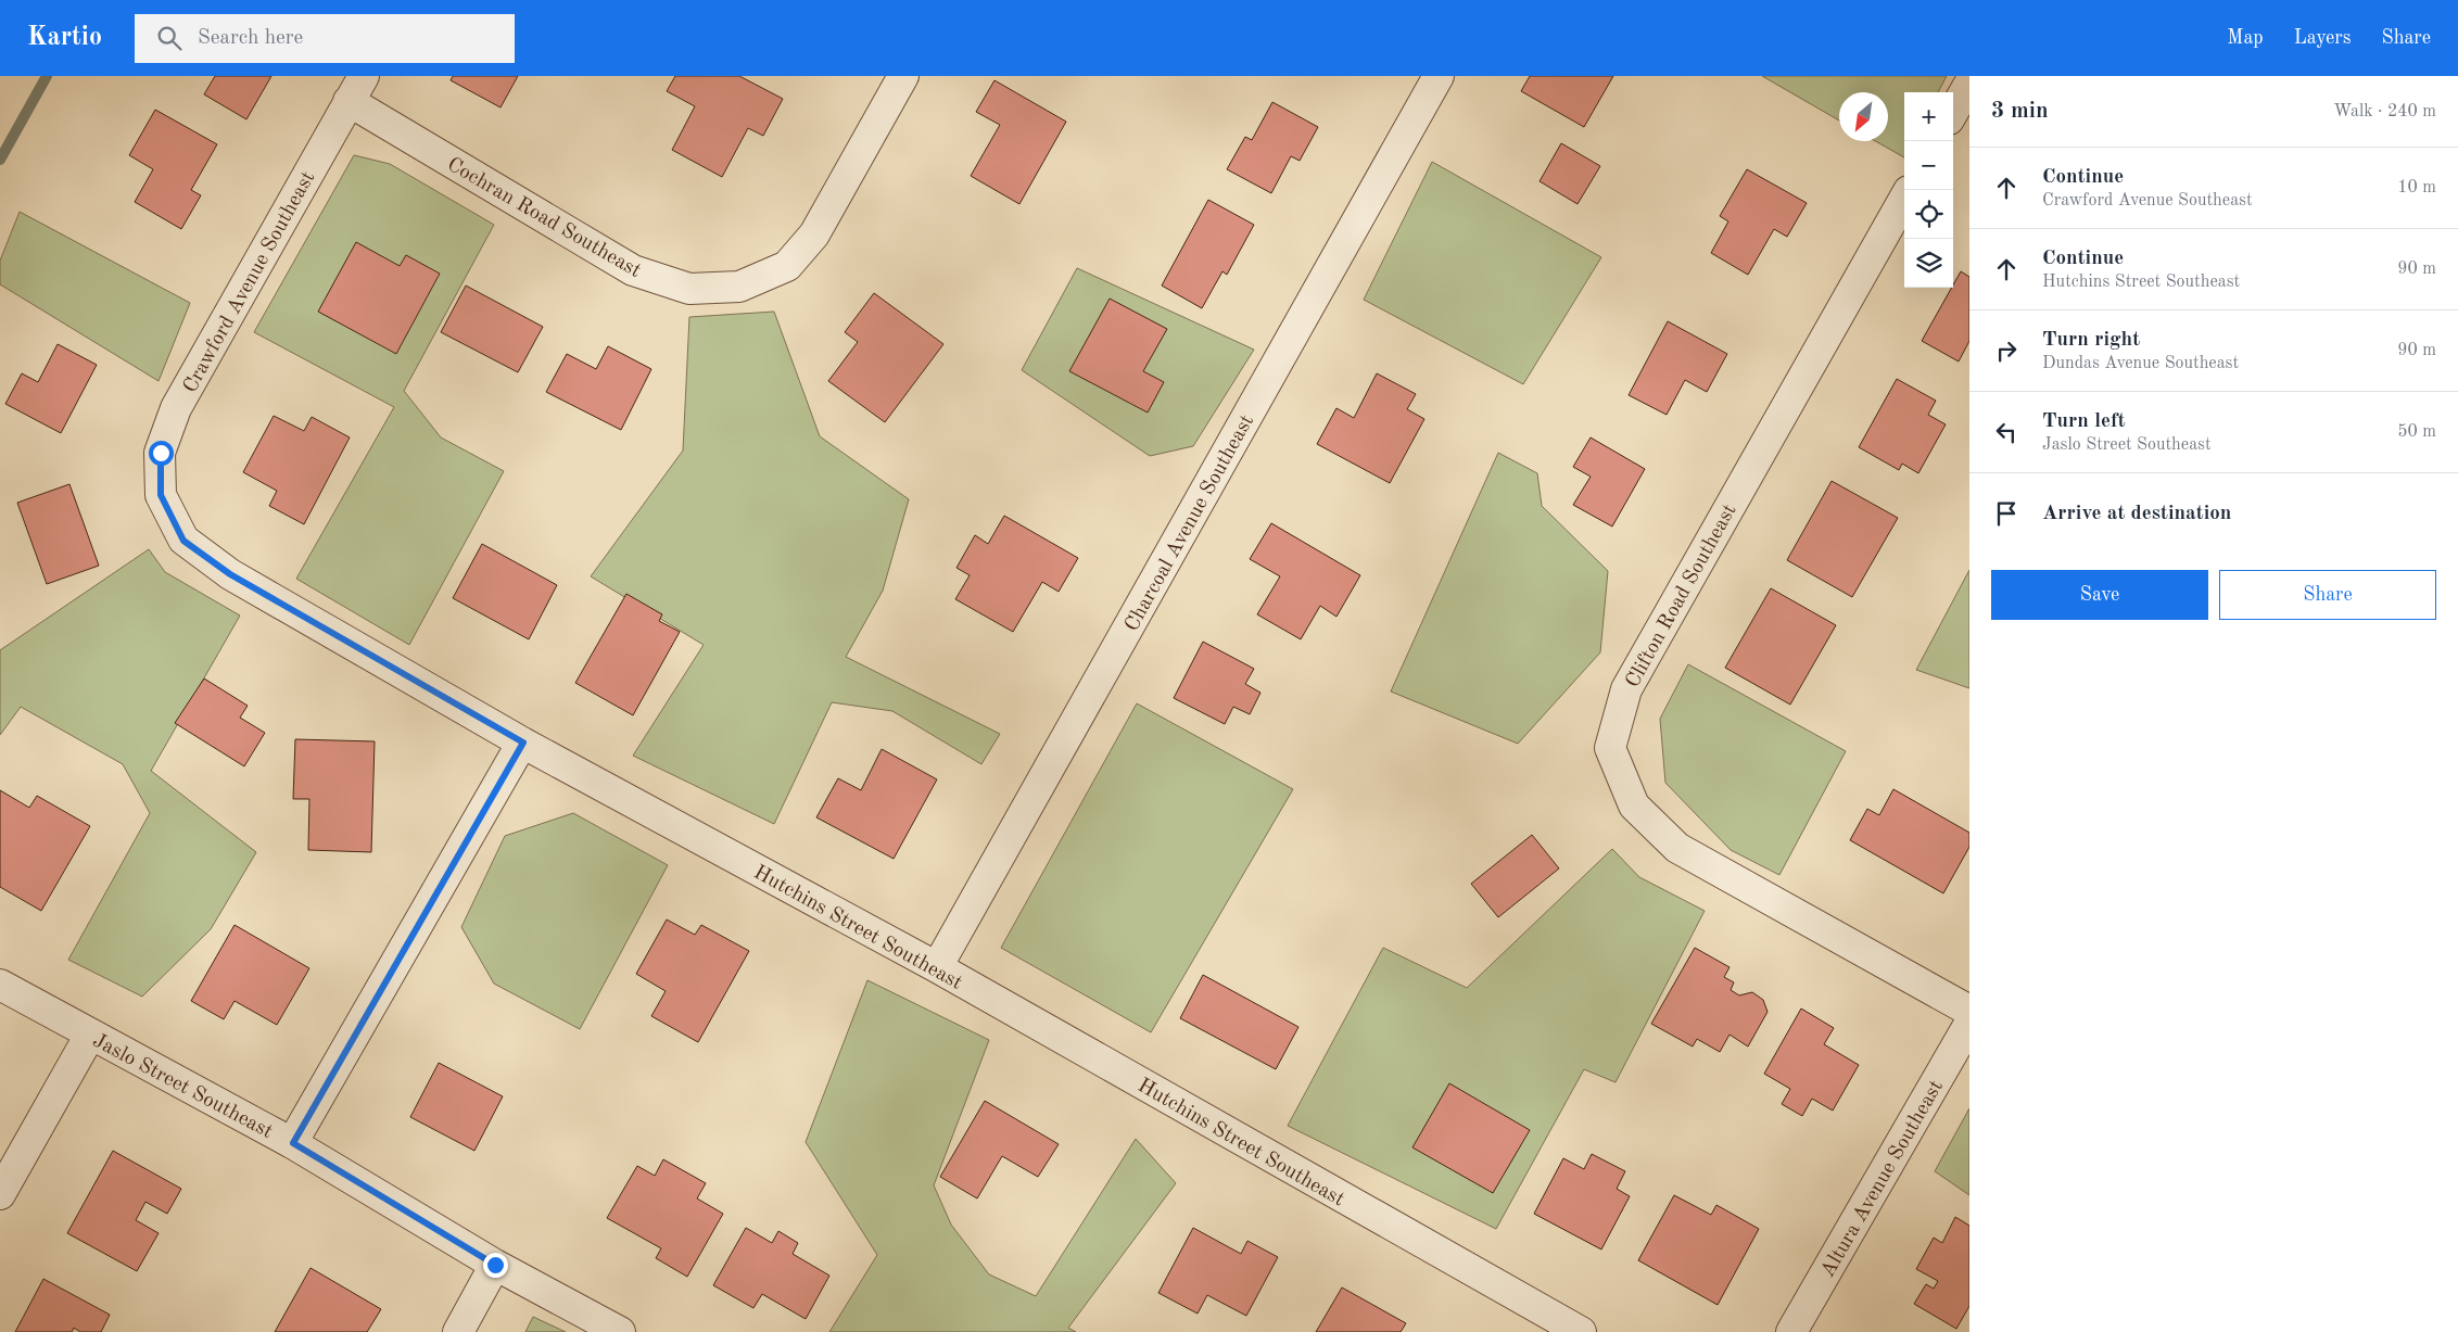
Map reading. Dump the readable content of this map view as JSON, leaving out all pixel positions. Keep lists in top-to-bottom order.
{
  "streets": {
    "street": [
      "Cochran Road Southeast",
      "Crawford Avenue Southeast",
      "Charcoal Avenue Southeast",
      "Clifton Road Southeast",
      "Hutchins Street Southeast",
      "Jaslo Street Southeast",
      "Altura Avenue Southeast"
    ]
  },
  "crossings": [
    ["Cochran Road Southeast", "Crawford Avenue Southeast"],
    ["Crawford Avenue Southeast", "Hutchins Street Southeast"],
    ["Charcoal Avenue Southeast", "Hutchins Street Southeast"]
  ],
  "north": "bottom left",
  "page": {
    "header": "Kartio",
    "search": "Search here",
    "nav": ["Map", "Layers", "Share"],
    "heading": ["3 min", "Walk · 240 m"],
    "map_buttons": ["+", "−"],
    "list": [
      ["Continue", "Crawford Avenue Southeast", "10 m"],
      ["Continue", "Hutchins Street Southeast", "90 m"],
      ["Turn right", "Dundas Avenue Southeast", "90 m"],
      ["Turn left", "Jaslo Street Southeast", "50 m"],
      "Arrive at destination"
    ],
    "buttons": ["Save", "Share"]
  }
}
